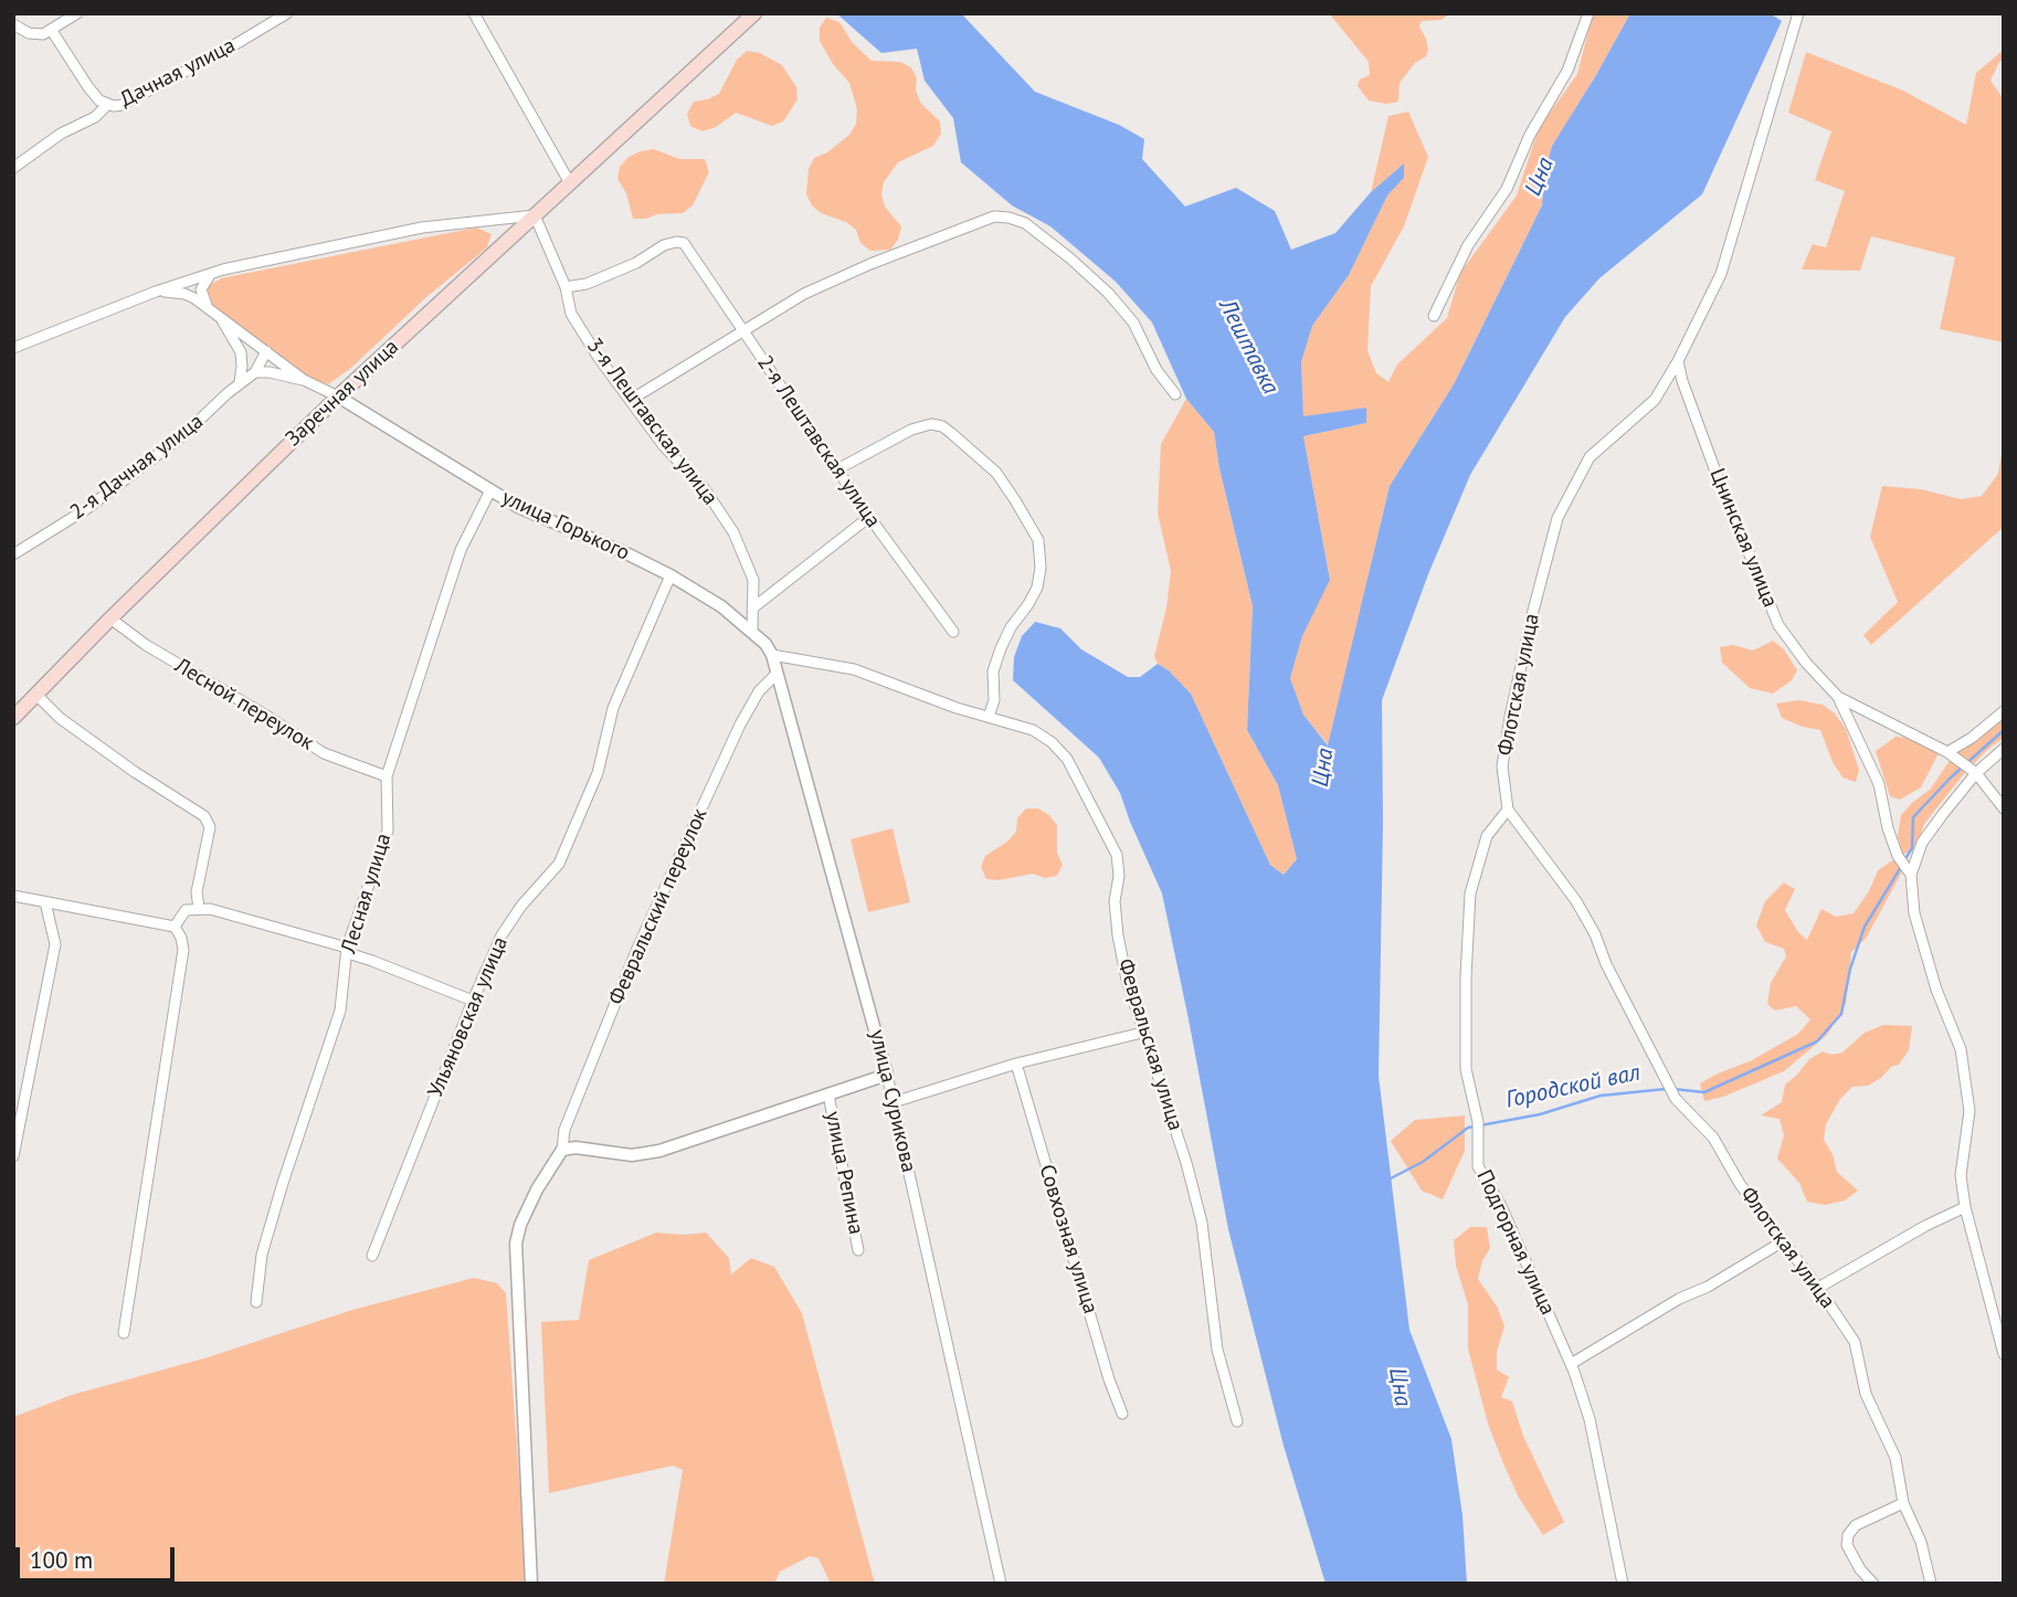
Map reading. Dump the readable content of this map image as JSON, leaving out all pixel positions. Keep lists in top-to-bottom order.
{
  "streets": {
    "main road": ["Заречная улица"],
    "street": [
      "Дачная улица",
      "3-я Лештавская улица",
      "2-я Лештавская улица",
      "2-я Дачная улица",
      "улица Горького",
      "Цнинская улица",
      "Флотская улица",
      "Лесной переулок",
      "Лесная улица",
      "Февральский переулок",
      "Ульяновская улица",
      "Февральская улица",
      "улица Сурикова",
      "улица Репина",
      "Совхозная улица",
      "Подгорная улица"
    ]
  },
  "crossings": [
    ["Заречная улица", "улица Горького"],
    ["Заречная улица", "Лесной переулок"],
    ["3-я Лештавская улица", "2-я Лештавская улица"],
    ["3-я Лештавская улица", "улица Горького"],
    ["3-я Лештавская улица", "улица Сурикова"],
    ["улица Горького", "Лесная улица"],
    ["улица Горького", "Ульяновская улица"],
    ["улица Горького", "улица Сурикова"],
    ["Цнинская улица", "Флотская улица"],
    ["Флотская улица", "Подгорная улица"],
    ["Лесной переулок", "Лесная улица"],
    ["Февральский переулок", "улица Сурикова"],
    ["Февральская улица", "улица Сурикова"]
  ],
  "water": ["Цна", "Лештавка", "Городской вал"],
  "scale_bar": "100 m"
}
